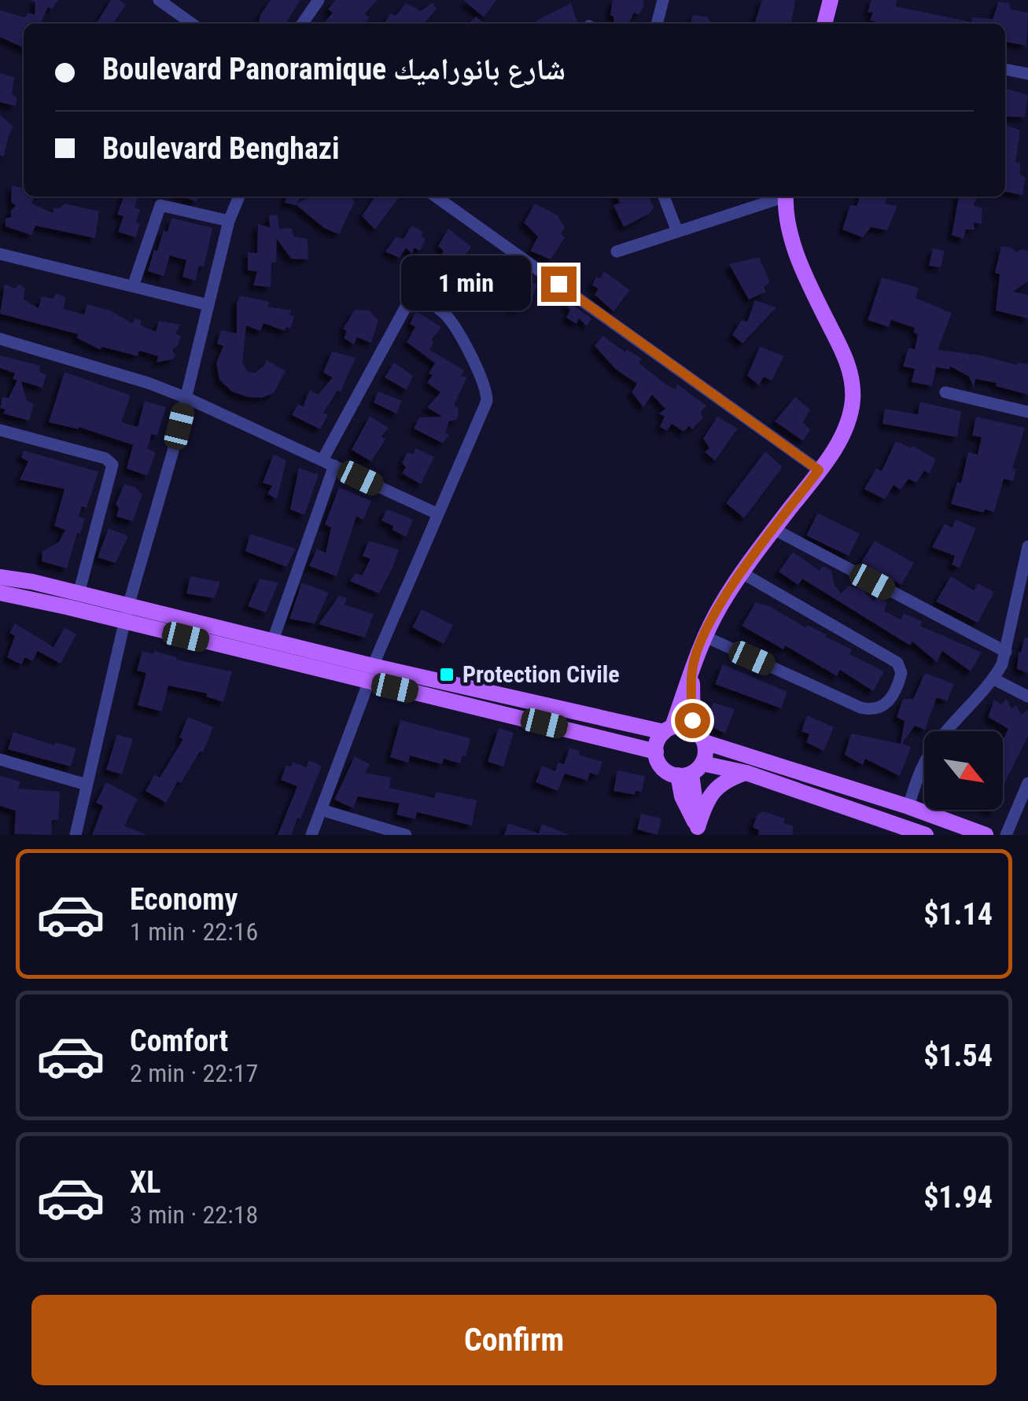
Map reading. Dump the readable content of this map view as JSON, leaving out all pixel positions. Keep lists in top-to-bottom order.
{
  "places": {
    "transit": ["Protection Civile"]
  },
  "north": "bottom right",
  "page": {
    "banner": ["Boulevard Panoramique شارع بانوراميك", "Boulevard Benghazi"],
    "bubble": "1 min",
    "list": [
      {
        "name": "Economy",
        "note": "1 min · 22:16",
        "value": "$1.14"
      },
      {
        "name": "Comfort",
        "note": "2 min · 22:17",
        "value": "$1.54"
      },
      {
        "name": "XL",
        "note": "3 min · 22:18",
        "value": "$1.94"
      }
    ],
    "buttons": "Confirm"
  }
}
